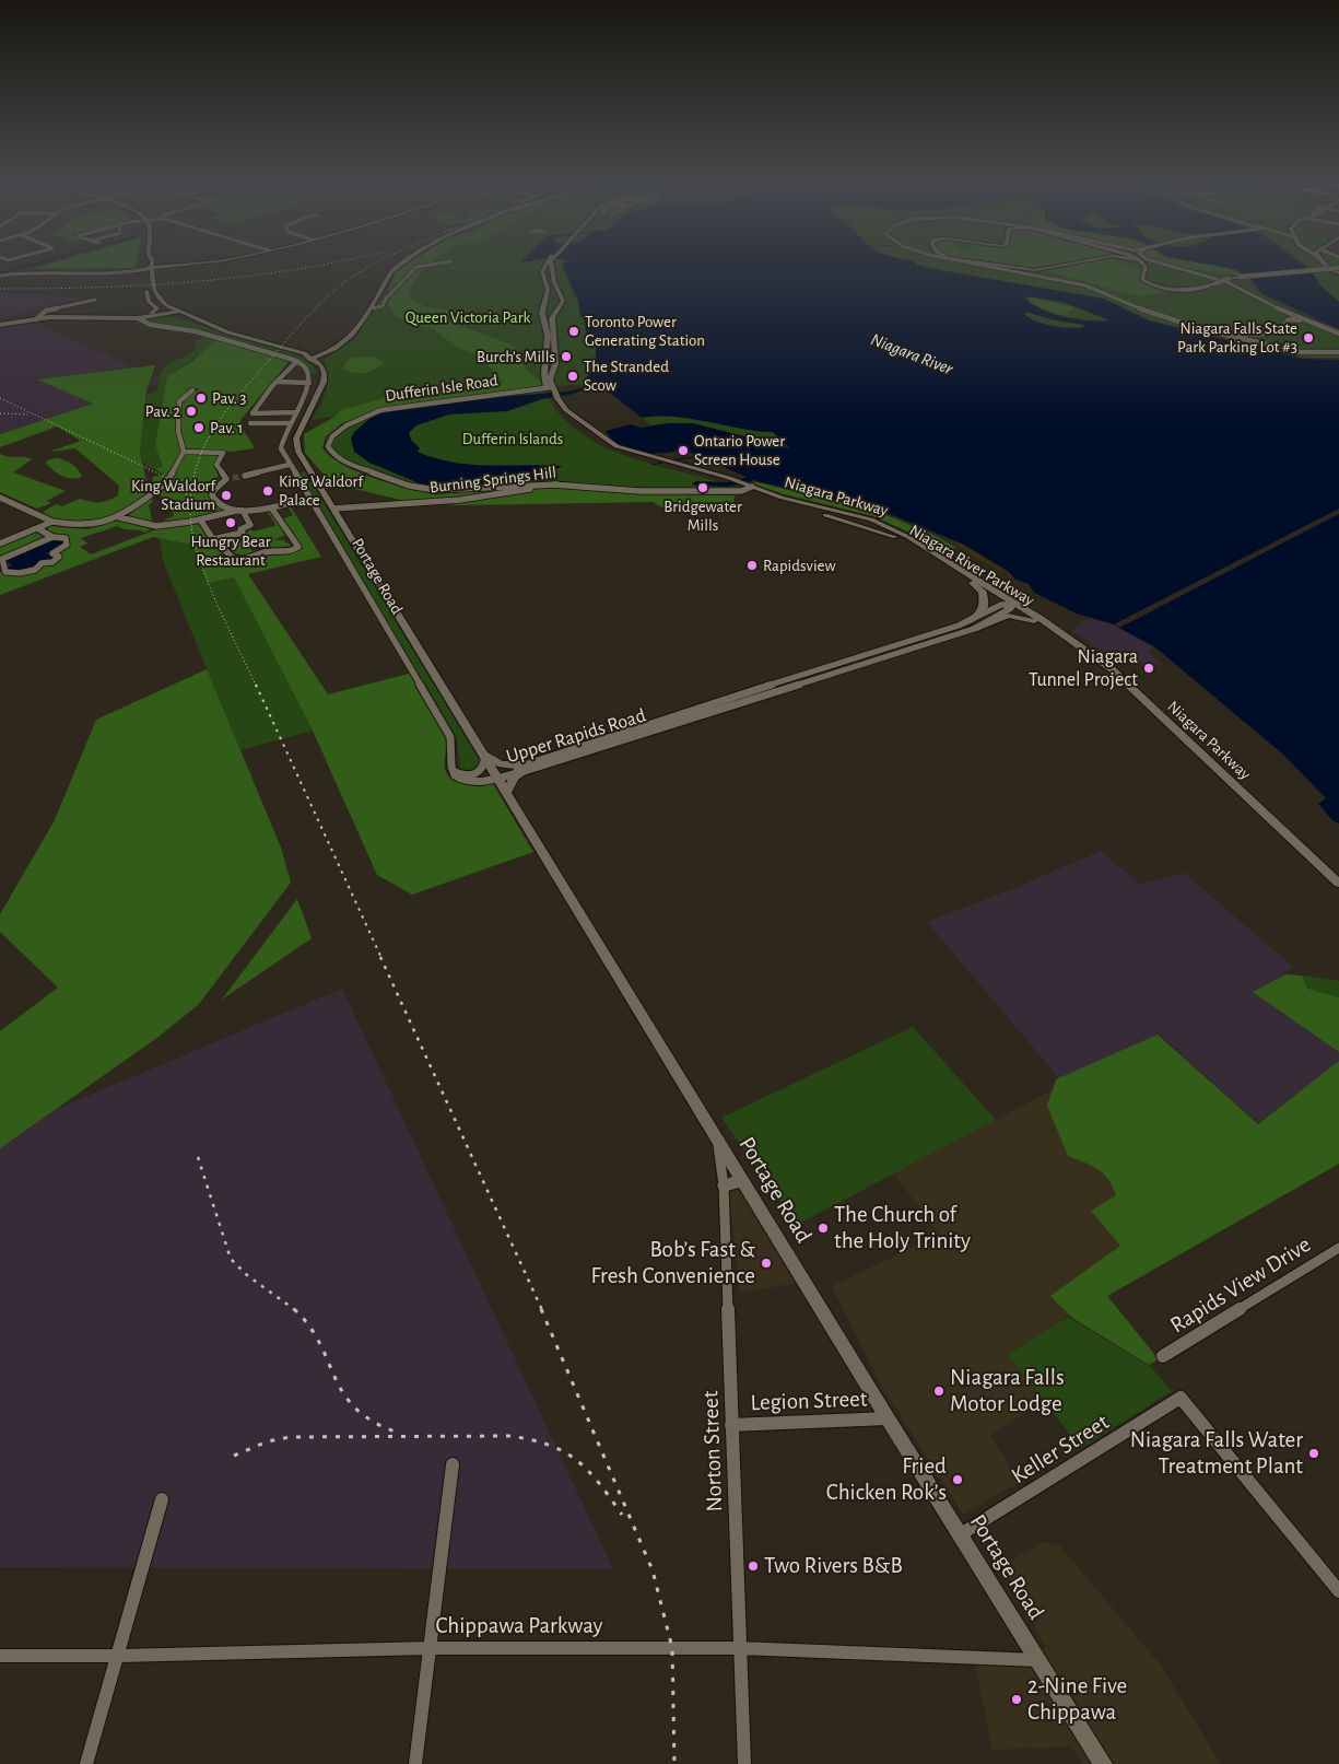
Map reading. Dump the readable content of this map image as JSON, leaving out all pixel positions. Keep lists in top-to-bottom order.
{
  "streets": {
    "main road": ["Niagara Parkway", "Niagara River Parkway", "Portage Road"],
    "street": [
      "Dufferin Isle Road",
      "Burning Springs Hill",
      "Upper Rapids Road",
      "Rapids View Drive",
      "Legion Street",
      "Keller Street",
      "Norton Street",
      "Chippawa Parkway"
    ]
  },
  "crossings": [
    ["Dufferin Isle Road", "Burning Springs Hill"],
    ["Dufferin Isle Road", "Niagara Parkway"],
    ["Burning Springs Hill", "Niagara Parkway"],
    ["Burning Springs Hill", "Niagara River Parkway"],
    ["Burning Springs Hill", "Portage Road"],
    ["Niagara Parkway", "Niagara River Parkway"],
    ["Niagara Parkway", "Upper Rapids Road"],
    ["Niagara River Parkway", "Upper Rapids Road"],
    ["Portage Road", "Upper Rapids Road"],
    ["Portage Road", "Legion Street"],
    ["Portage Road", "Keller Street"],
    ["Portage Road", "Norton Street"],
    ["Portage Road", "Chippawa Parkway"],
    ["Legion Street", "Norton Street"],
    ["Norton Street", "Chippawa Parkway"]
  ],
  "water": ["Niagara River"],
  "parks": ["Queen Victoria Park", "Dufferin Islands"],
  "places": [
    "Toronto Power Generating Station",
    "Niagara Falls State Park Parking Lot #3",
    "Burch’s Mills",
    "The Stranded Scow",
    "Pav. 3",
    "Pav. 2",
    "Pav. 1",
    "Ontario Power Screen House",
    "Bridgewater Mills",
    "King Waldorf Palace",
    "King Waldorf Stadium",
    "Hungry Bear Restaurant",
    "Rapidsview",
    "Niagara Tunnel Project",
    "The Church of the Holy Trinity",
    "Bob’s Fast & Fresh Convenience",
    "Niagara Falls Motor Lodge",
    "Niagara Falls Water Treatment Plant",
    "Fried Chicken Rok’s",
    "Two Rivers B&B",
    "2-Nine Five Chippawa"
  ]
}
